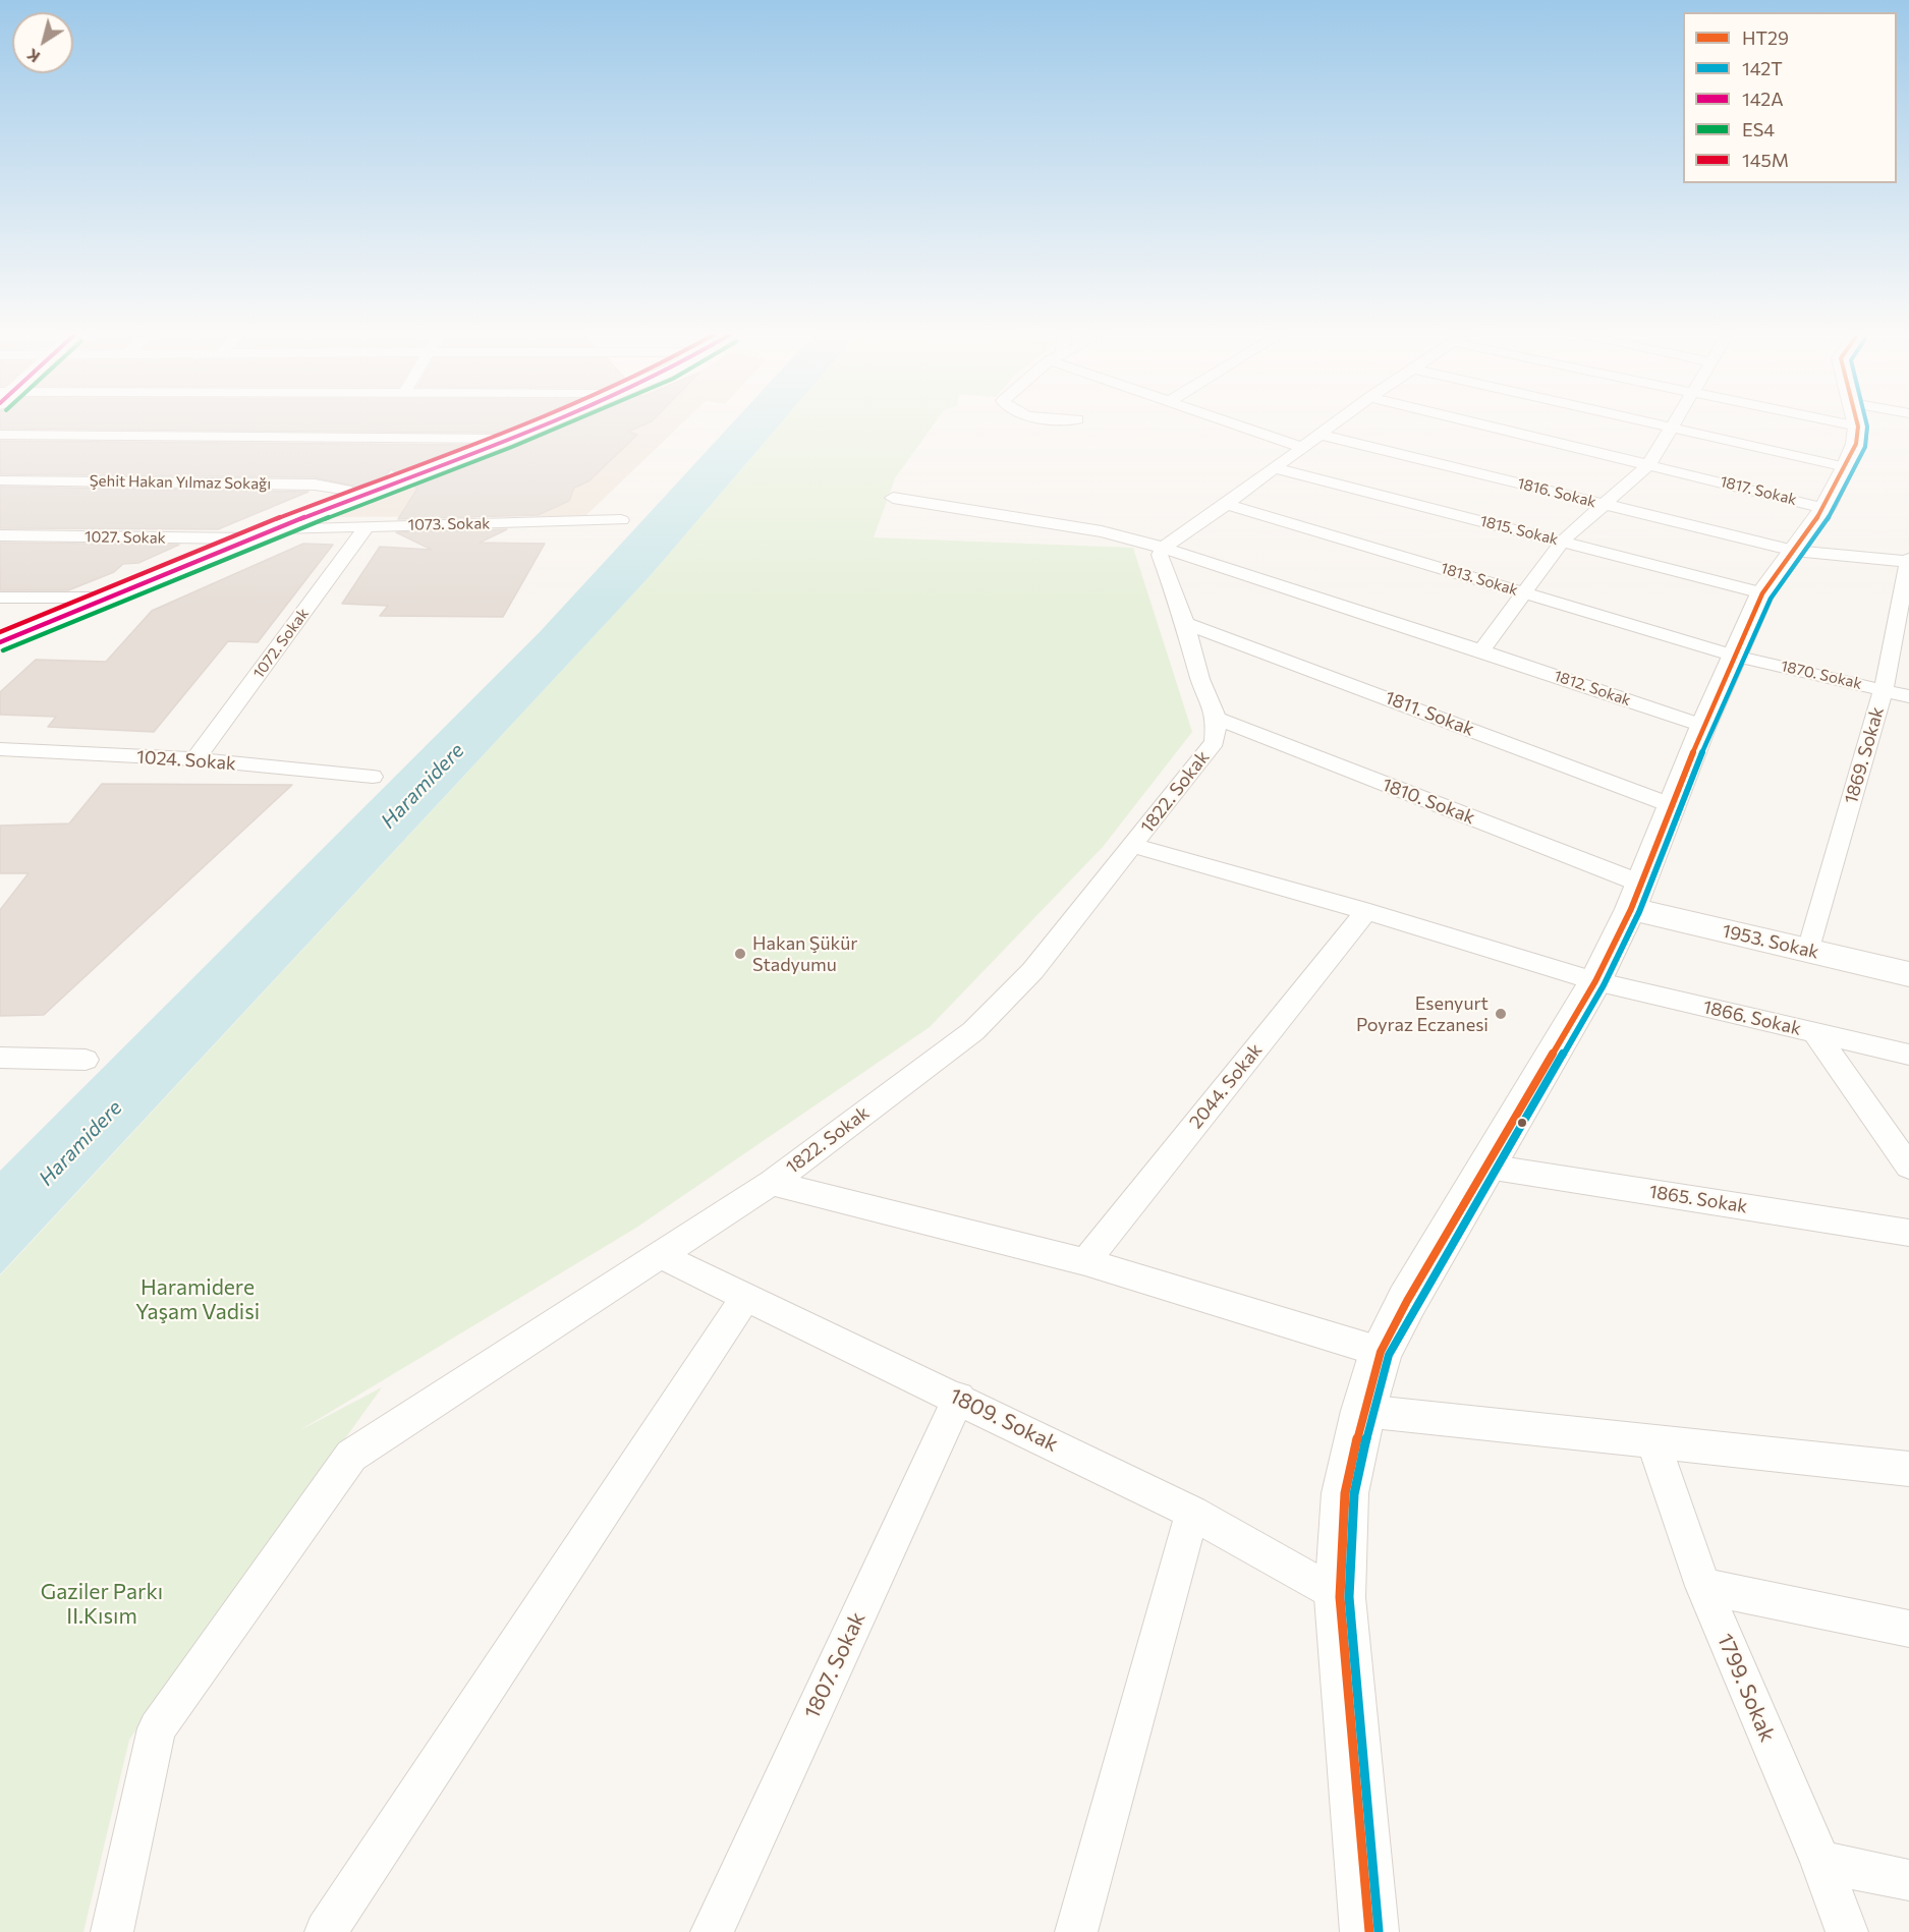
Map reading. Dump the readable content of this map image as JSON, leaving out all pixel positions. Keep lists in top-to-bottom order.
{
  "streets": {
    "main road": ["1953. Sokak"],
    "street": [
      "Şehit Hakan Yılmaz Sokağı",
      "1817. Sokak",
      "1816. Sokak",
      "1073. Sokak",
      "1815. Sokak",
      "1027. Sokak",
      "1813. Sokak",
      "1072. Sokak",
      "1870. Sokak",
      "1812. Sokak",
      "1811. Sokak",
      "1869. Sokak",
      "1024. Sokak",
      "1822. Sokak",
      "1810. Sokak",
      "1866. Sokak",
      "2044. Sokak",
      "1865. Sokak",
      "1809. Sokak",
      "1807. Sokak",
      "1799. Sokak"
    ]
  },
  "crossings": [
    ["1816. Sokak", "1869. Sokak"],
    ["1073. Sokak", "1072. Sokak"],
    ["1813. Sokak", "1870. Sokak"],
    ["1072. Sokak", "1024. Sokak"],
    ["1870. Sokak", "1869. Sokak"],
    ["1869. Sokak", "1953. Sokak"],
    ["1822. Sokak", "1810. Sokak"],
    ["1822. Sokak", "1866. Sokak"],
    ["1822. Sokak", "1809. Sokak"],
    ["1810. Sokak", "1953. Sokak"],
    ["1866. Sokak", "2044. Sokak"],
    ["1809. Sokak", "1807. Sokak"]
  ],
  "water": ["Haramidere"],
  "parks": ["Haramidere Yaşam Vadisi", "Gaziler Parkı II.Kısım"],
  "places": ["Hakan Şükür Stadyumu", "Esenyurt Poyraz Eczanesi"],
  "lines": [
    "transit line HT29",
    "transit line 142T",
    "transit line 142A",
    "transit line ES4",
    "transit line 145M"
  ],
  "legend": [
    "HT29",
    "142T",
    "142A",
    "ES4",
    "145M"
  ],
  "north": "bottom left"
}
